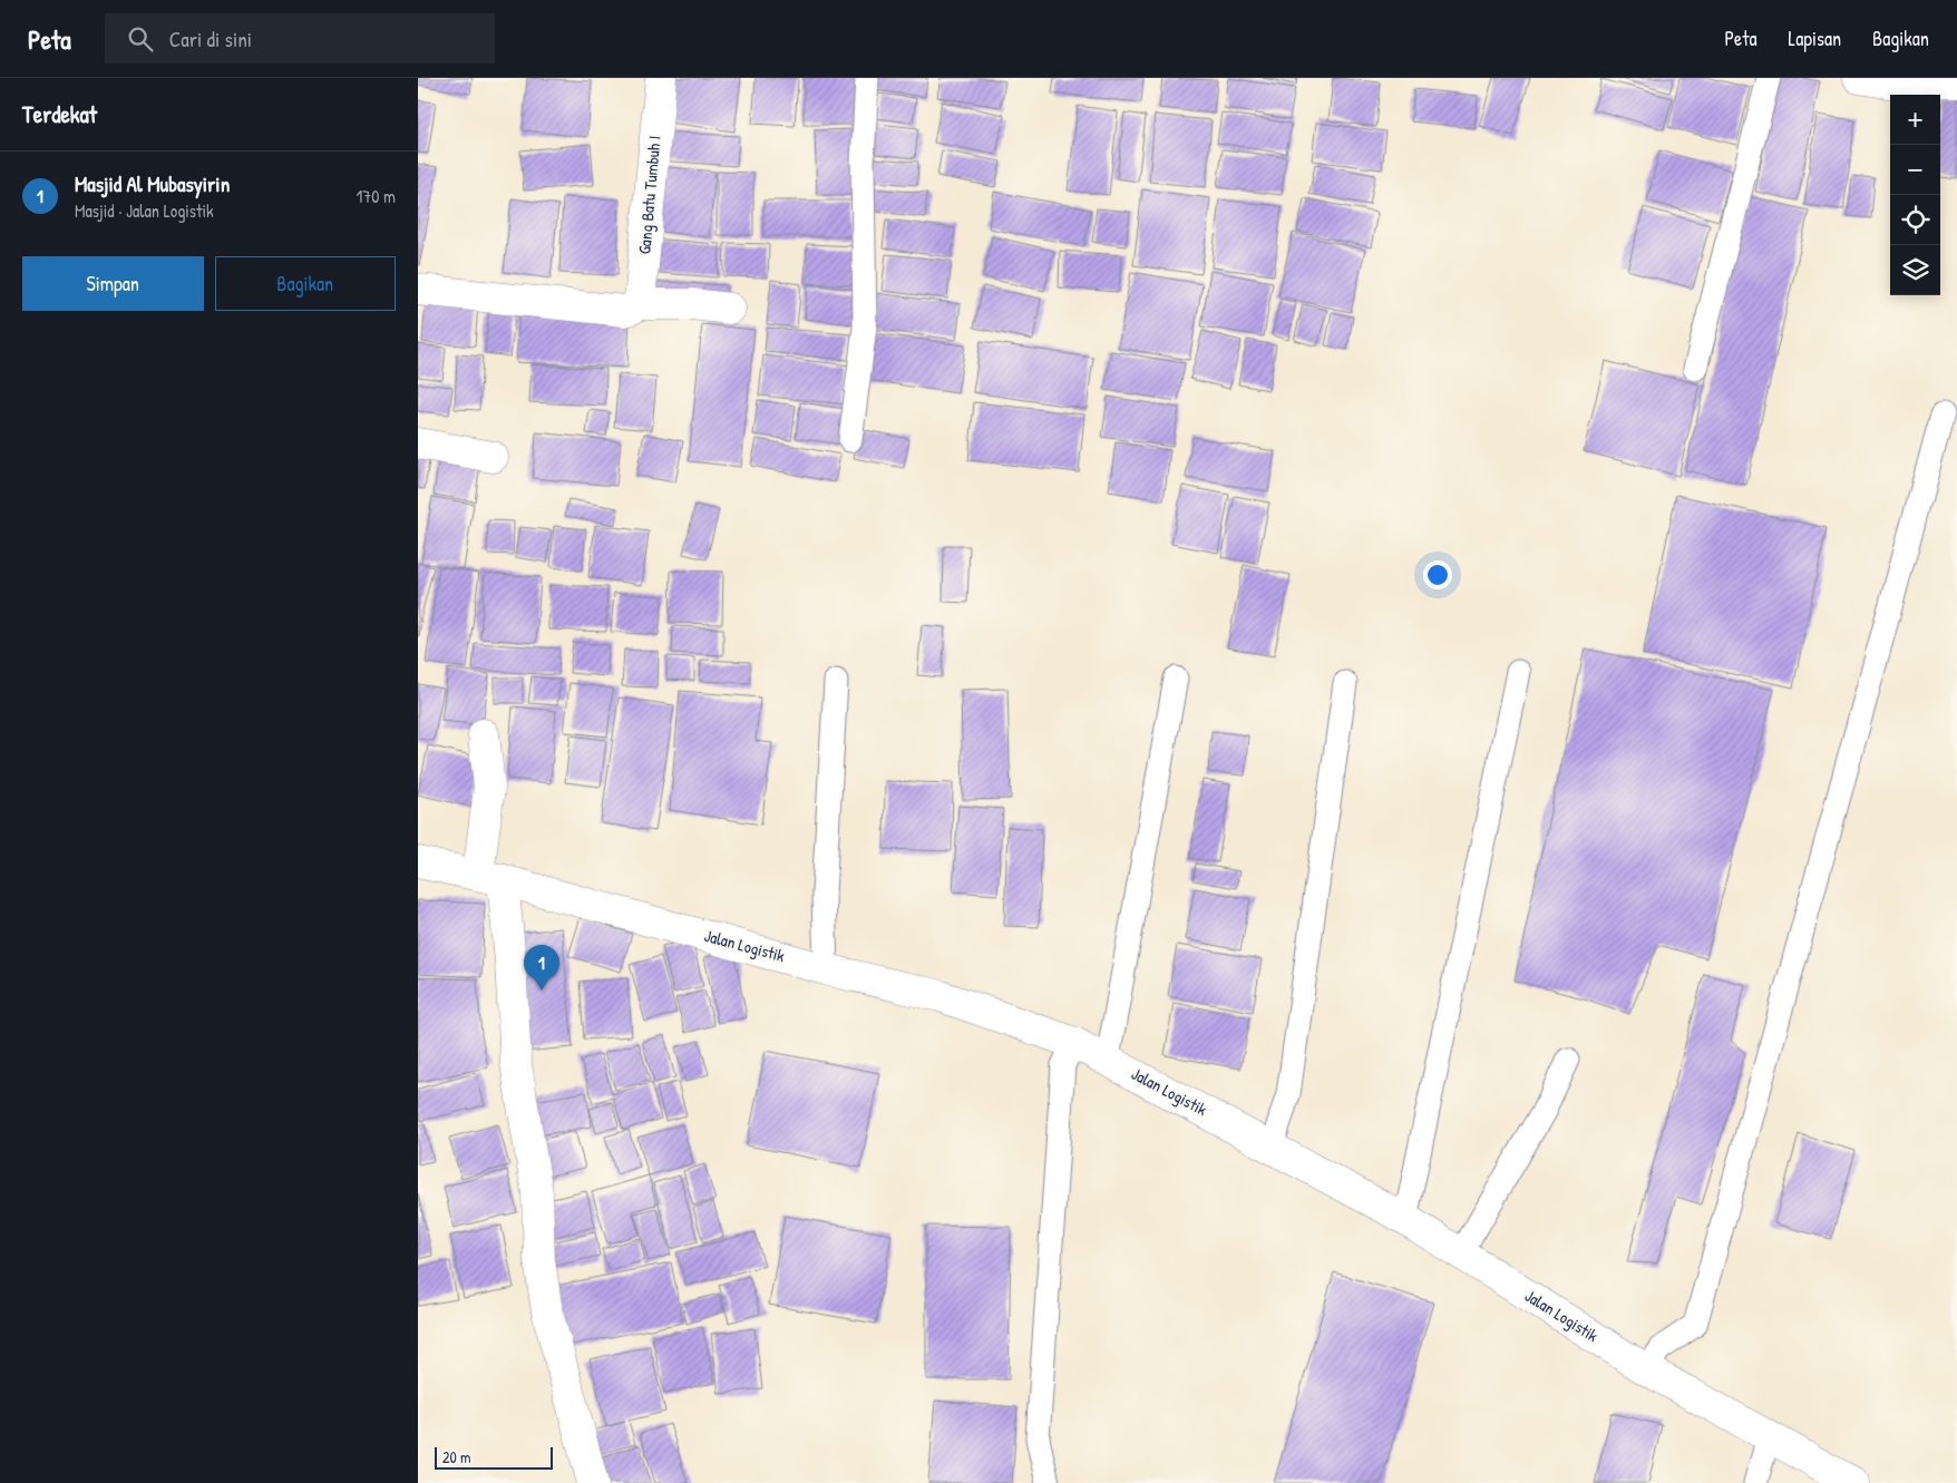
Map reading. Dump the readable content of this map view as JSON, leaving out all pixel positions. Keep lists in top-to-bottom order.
{
  "streets": {
    "main road": ["Gang Batu Tumbuh I", "Jalan Logistik"]
  },
  "scale_bar": "20 m",
  "page": {
    "header": "Peta",
    "search": "Cari di sini",
    "nav": ["Peta", "Lapisan", "Bagikan"],
    "heading": "Terdekat",
    "map_buttons": ["+", "−"],
    "list": [
      {
        "mark": "1",
        "name": "Masjid Al Mubasyirin",
        "note": "Masjid · Jalan Logistik",
        "value": "170 m"
      }
    ],
    "buttons": ["Simpan", "Bagikan"],
    "pins": "1",
    "scale": "20 m"
  }
}
